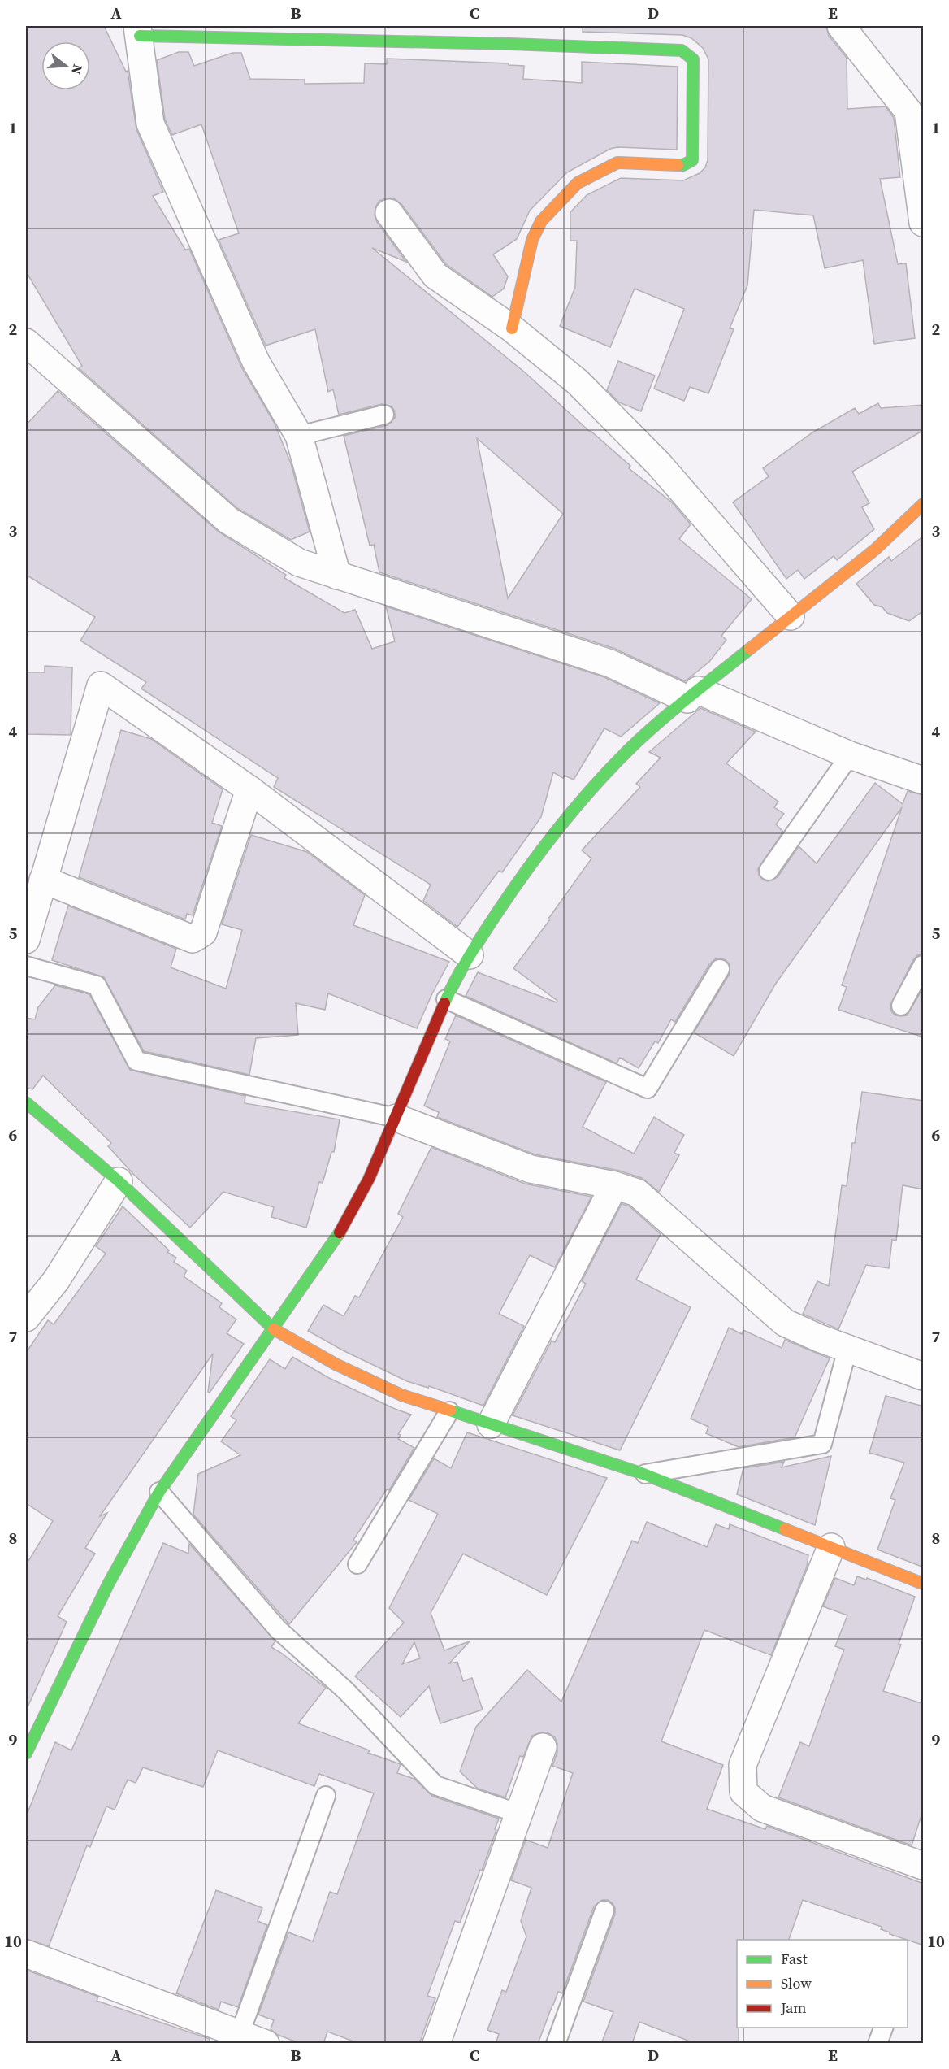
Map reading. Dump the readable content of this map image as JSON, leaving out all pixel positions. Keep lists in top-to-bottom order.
{
  "legend": ["Fast", "Slow", "Jam"],
  "north": "right",
  "grid": {
    "columns": [
      "A",
      "B",
      "C",
      "D",
      "E"
    ],
    "rows": [
      "1",
      "2",
      "3",
      "4",
      "5",
      "6",
      "7",
      "8",
      "9",
      "10"
    ]
  }
}
